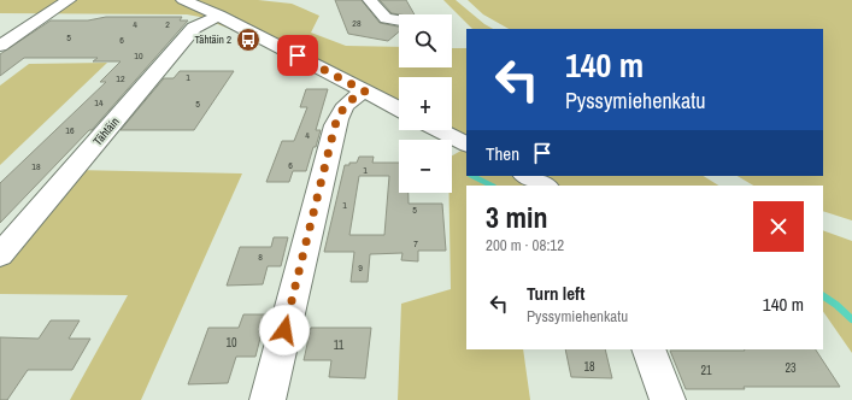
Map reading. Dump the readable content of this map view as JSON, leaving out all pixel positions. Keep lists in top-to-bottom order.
{
  "streets": {
    "street": ["Tähtäin"]
  },
  "places": {
    "bus stop": ["Tähtäin 2"]
  },
  "house_numbers": [
    "28",
    "4",
    "2",
    "5",
    "6",
    "10",
    "1",
    "12",
    "14",
    "5",
    "16",
    "4",
    "6",
    "18",
    "1",
    "1",
    "5",
    "7",
    "8",
    "9",
    "10",
    "11",
    "18",
    "23",
    "21"
  ],
  "page": {
    "map_buttons": ["+", "−"],
    "turn": ["140 m", "Pyssymiehenkatu"],
    "then": "Then",
    "heading": ["3 min", "200 m · 08:12"],
    "list": [
      {
        "name": "Turn left",
        "note": "Pyssymiehenkatu",
        "value": "140 m"
      }
    ]
  }
}
